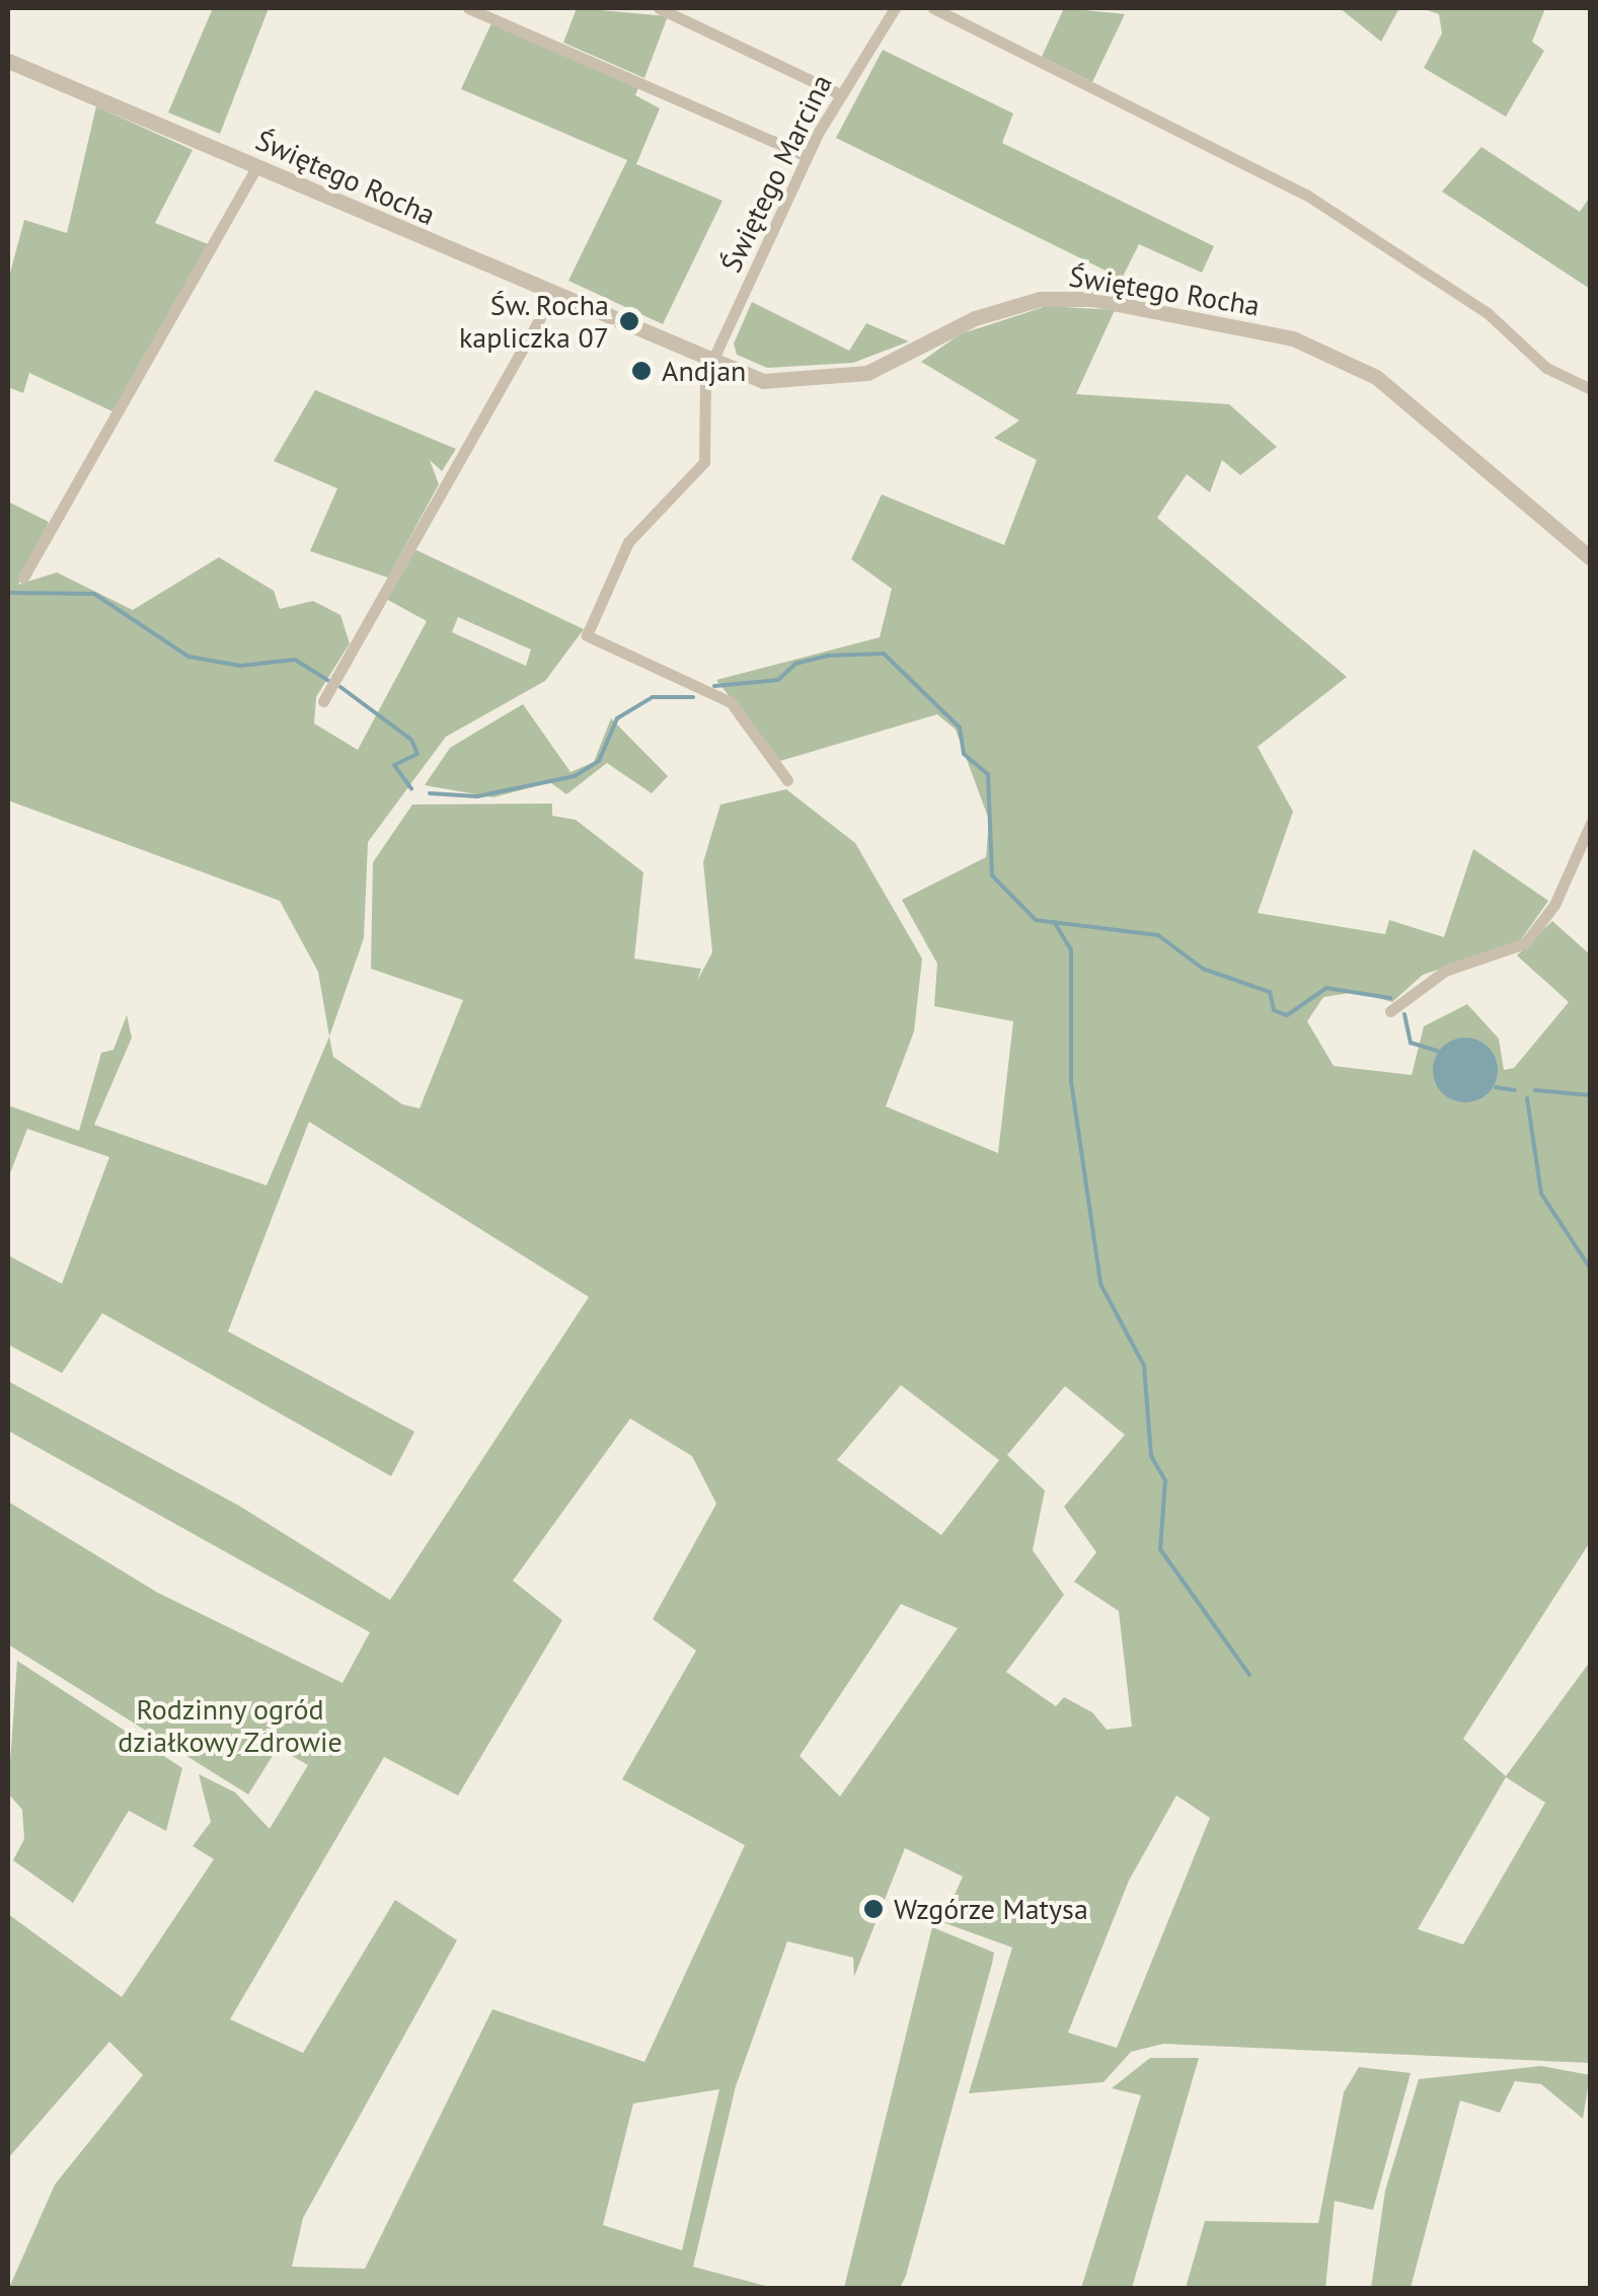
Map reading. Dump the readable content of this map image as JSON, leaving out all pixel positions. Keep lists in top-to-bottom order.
{
  "streets": {
    "street": ["Świętego Marcina", "Świętego Rocha"]
  },
  "crossings": [
    ["Świętego Marcina", "Świętego Rocha"]
  ],
  "parks": ["Rodzinny ogród działkowy Zdrowie"],
  "places": ["Św. Rocha kapliczka 07", "Andjan", "Wzgórze Matysa"]
}
